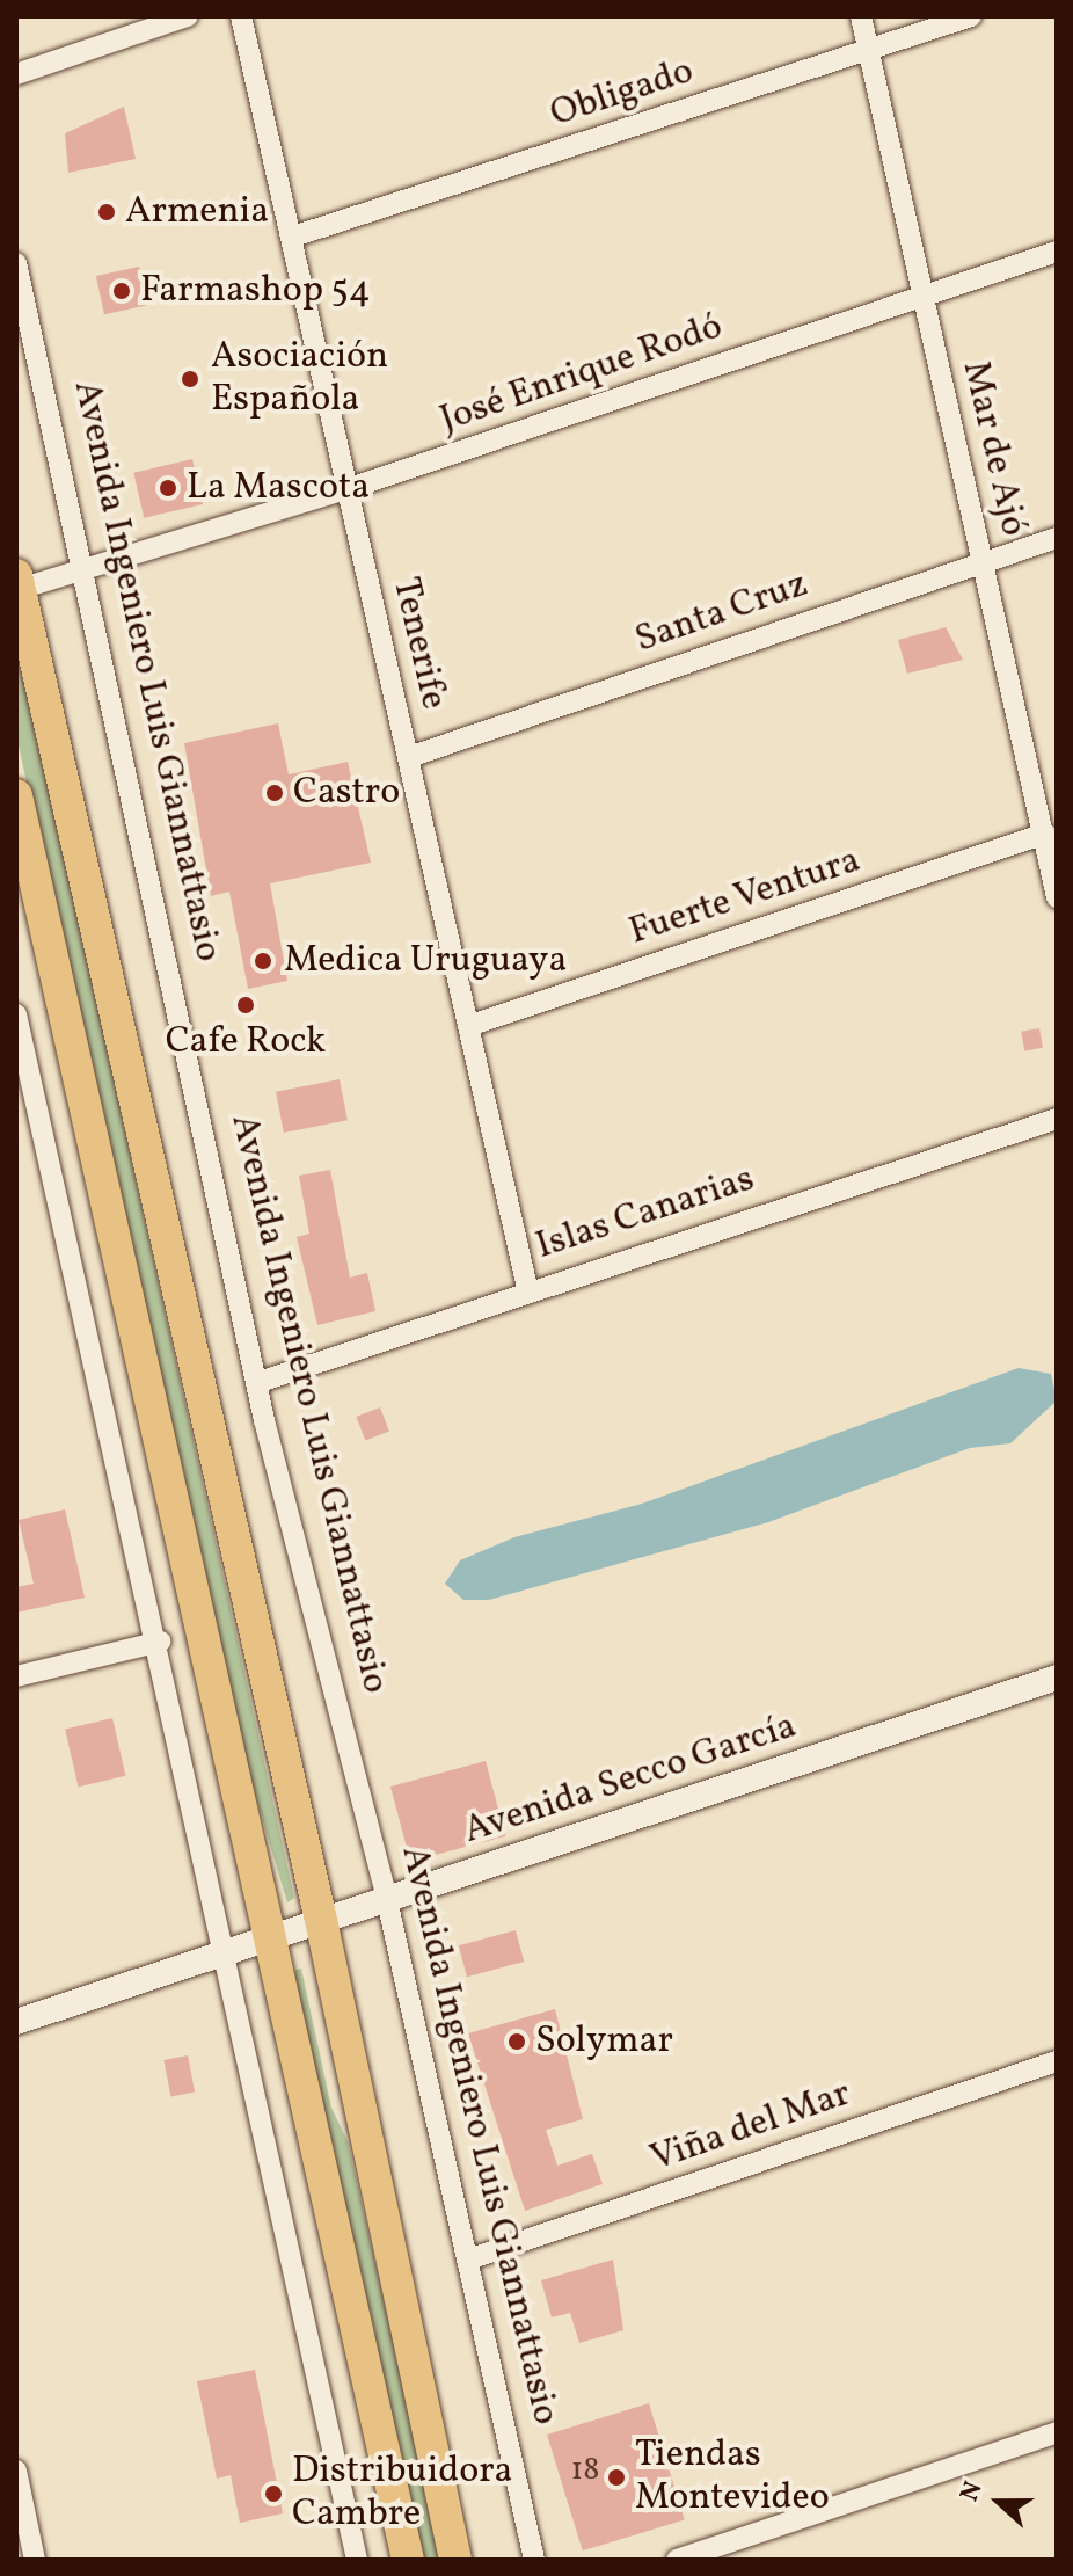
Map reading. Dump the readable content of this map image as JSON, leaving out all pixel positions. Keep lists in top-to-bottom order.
{
  "streets": {
    "street": [
      "Obligado",
      "José Enrique Rodó",
      "Mar de Ajó",
      "Santa Cruz",
      "Tenerife",
      "Avenida Ingeniero Luis Giannattasio",
      "Fuerte Ventura",
      "Islas Canarias",
      "Avenida Secco García",
      "Viña del Mar"
    ]
  },
  "crossings": [
    ["Obligado", "Mar de Ajó"],
    ["Obligado", "Tenerife"],
    ["José Enrique Rodó", "Mar de Ajó"],
    ["José Enrique Rodó", "Tenerife"],
    ["José Enrique Rodó", "Avenida Ingeniero Luis Giannattasio"],
    ["Mar de Ajó", "Santa Cruz"],
    ["Mar de Ajó", "Fuerte Ventura"],
    ["Santa Cruz", "Tenerife"],
    ["Tenerife", "Fuerte Ventura"],
    ["Tenerife", "Islas Canarias"],
    ["Avenida Ingeniero Luis Giannattasio", "Islas Canarias"],
    ["Avenida Ingeniero Luis Giannattasio", "Avenida Secco García"],
    ["Avenida Ingeniero Luis Giannattasio", "Viña del Mar"]
  ],
  "places": [
    "Armenia",
    "Farmashop 54",
    "Asociación Española",
    "La Mascota",
    "Castro",
    "Medica Uruguaya",
    "Cafe Rock",
    "Solymar",
    "Tiendas Montevideo",
    "Distribuidora Cambre"
  ],
  "house_numbers": ["18"],
  "north": "left"
}
